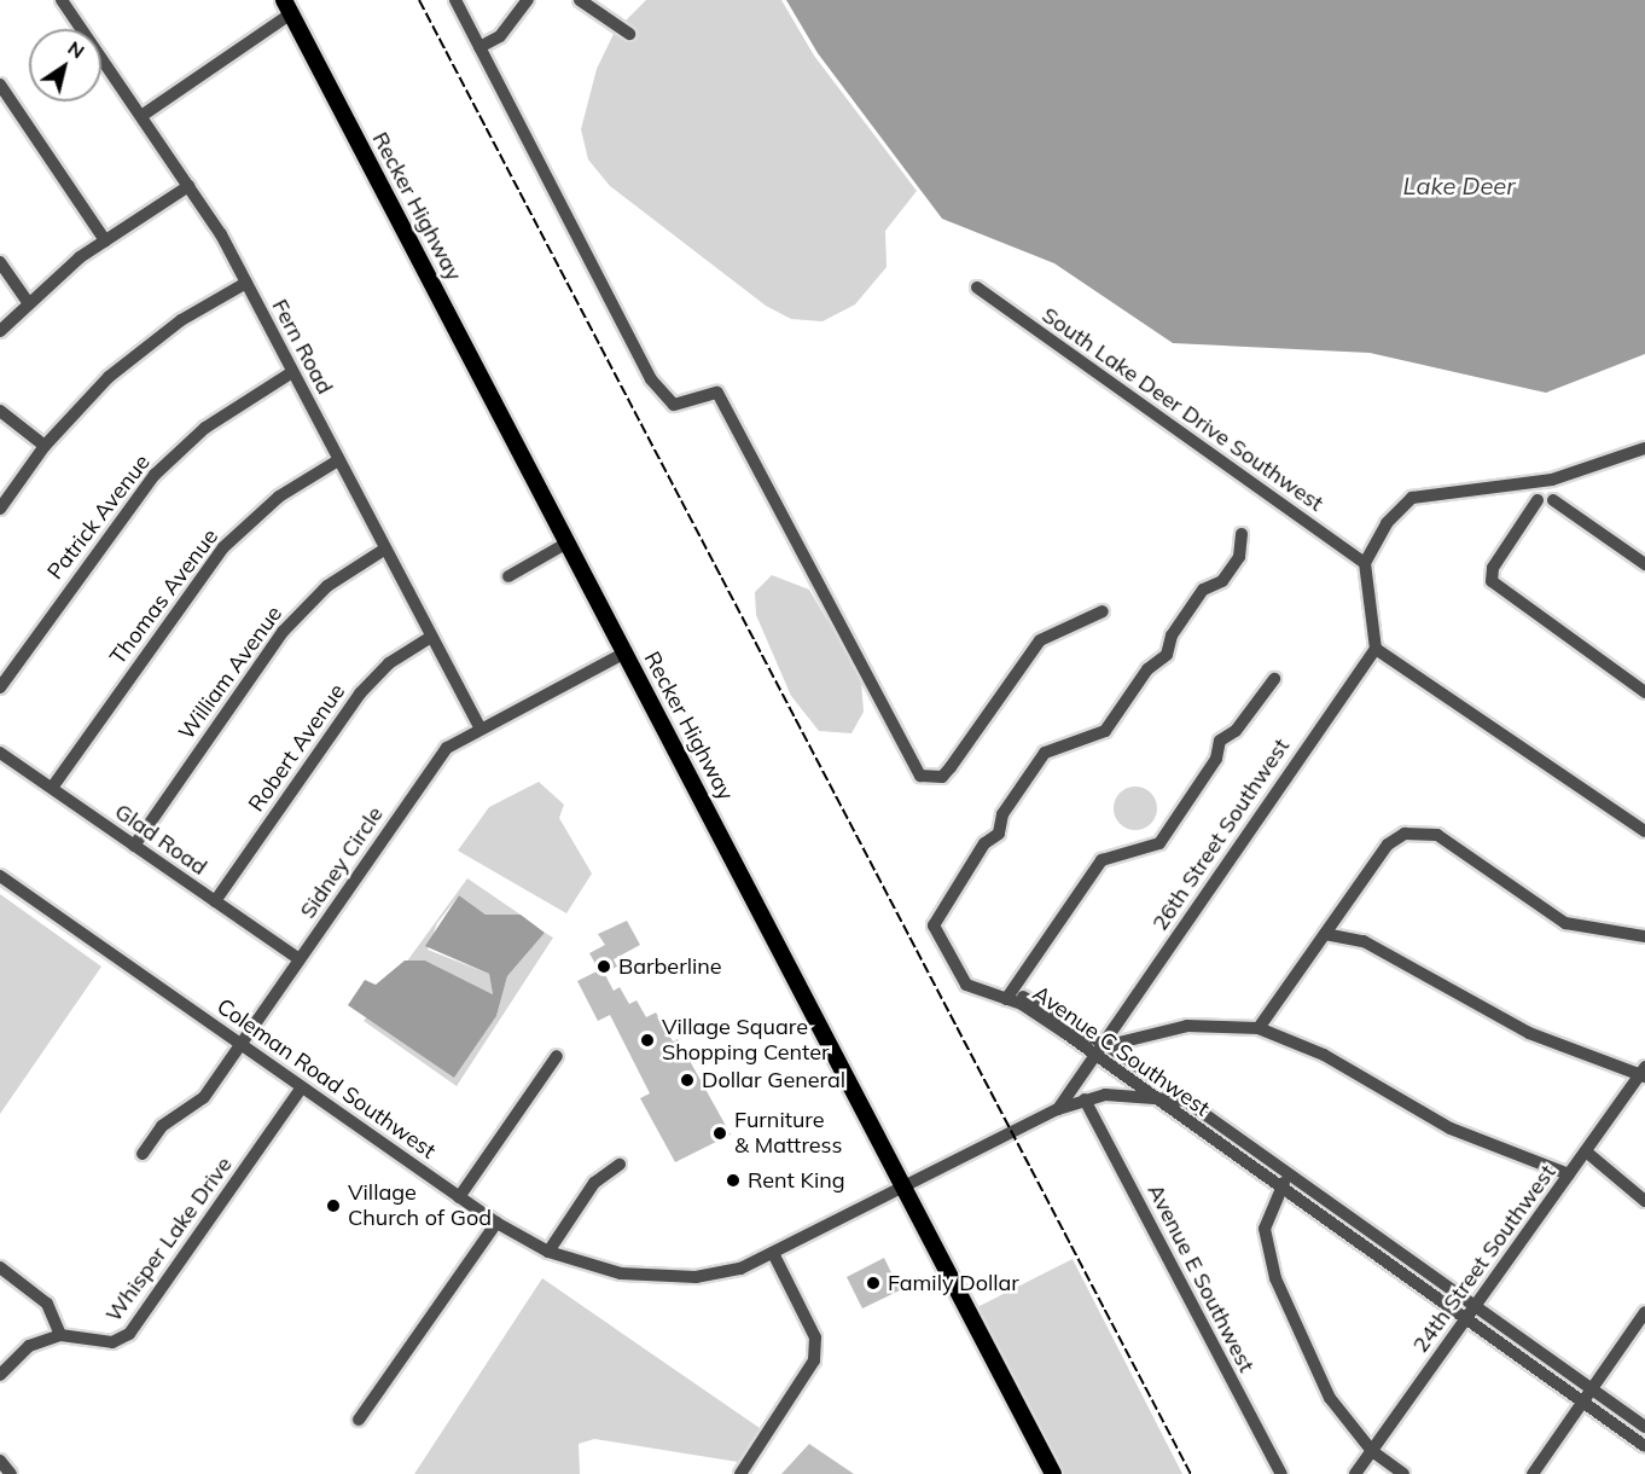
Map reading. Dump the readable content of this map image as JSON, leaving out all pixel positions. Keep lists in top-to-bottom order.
{
  "streets": {
    "main road": ["Recker Highway"],
    "street": [
      "Fern Road",
      "South Lake Deer Drive Southwest",
      "Patrick Avenue",
      "Thomas Avenue",
      "William Avenue",
      "Robert Avenue",
      "26th Street Southwest",
      "Glad Road",
      "Sidney Circle",
      "Avenue C Southwest",
      "Coleman Road Southwest",
      "Whisper Lake Drive",
      "24th Street Southwest",
      "Avenue E Southwest"
    ]
  },
  "crossings": [
    ["Recker Highway", "Sidney Circle"],
    ["Recker Highway", "Coleman Road Southwest"],
    ["Fern Road", "Patrick Avenue"],
    ["Fern Road", "Thomas Avenue"],
    ["Fern Road", "William Avenue"],
    ["Fern Road", "Robert Avenue"],
    ["Fern Road", "Sidney Circle"],
    ["Thomas Avenue", "Glad Road"],
    ["William Avenue", "Glad Road"],
    ["Robert Avenue", "Glad Road"],
    ["26th Street Southwest", "Avenue C Southwest"],
    ["Glad Road", "Sidney Circle"],
    ["Sidney Circle", "Coleman Road Southwest"],
    ["Avenue C Southwest", "Coleman Road Southwest"],
    ["Avenue C Southwest", "24th Street Southwest"],
    ["Coleman Road Southwest", "Whisper Lake Drive"],
    ["Coleman Road Southwest", "Avenue E Southwest"]
  ],
  "water": ["Lake Deer"],
  "places": [
    "Barberline",
    "Village Square Shopping Center",
    "Dollar General",
    "Furniture & Mattress",
    "Rent King",
    "Village Church of God",
    "Family Dollar"
  ],
  "north": "top right"
}
